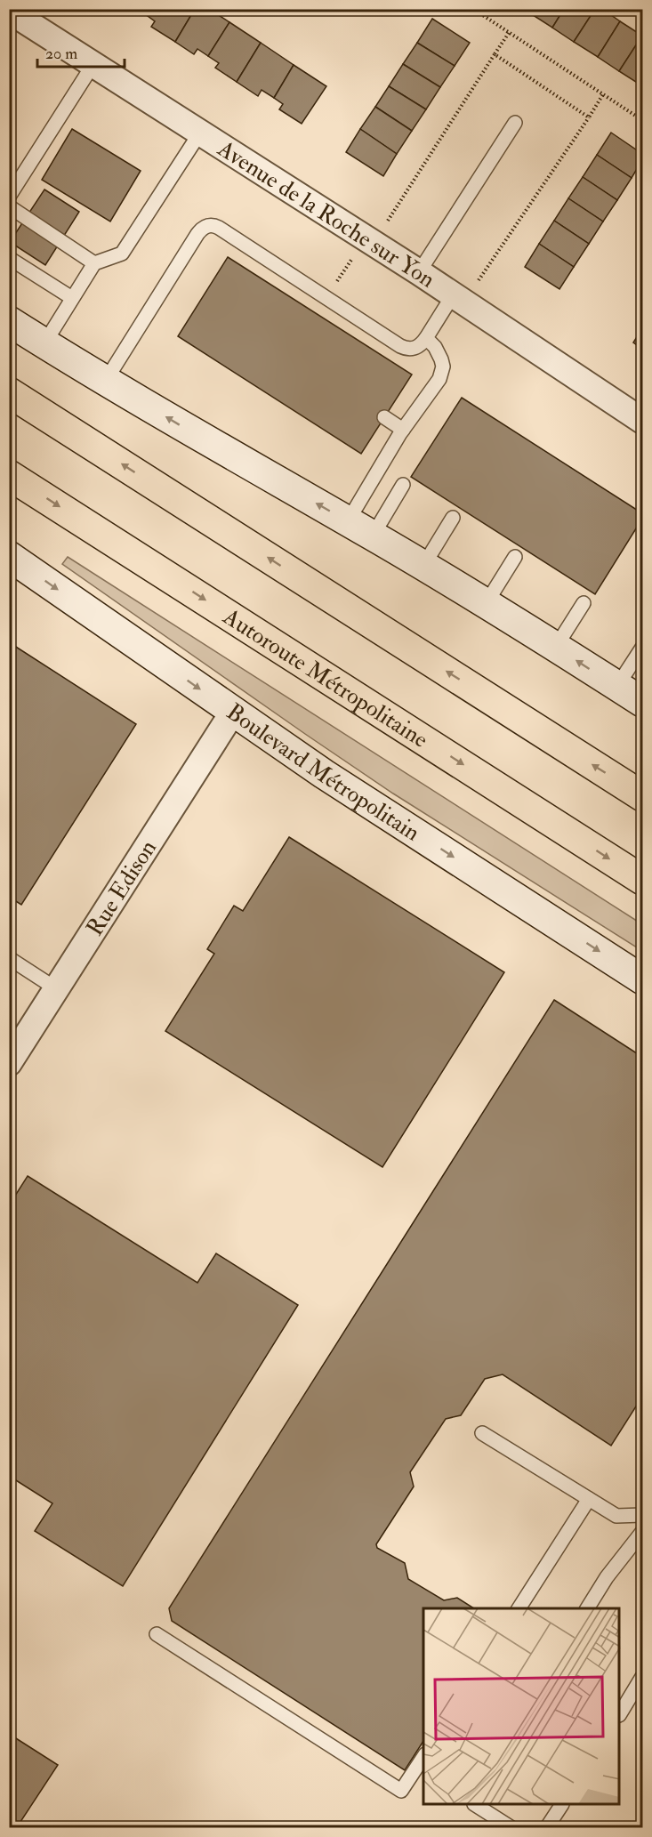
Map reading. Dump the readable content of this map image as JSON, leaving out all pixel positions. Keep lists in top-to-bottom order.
{
  "streets": {
    "highway": ["Autoroute Métropolitaine"],
    "main road": ["Boulevard Métropolitain"],
    "street": ["Avenue de la Roche sur Yon", "Rue Edison"]
  },
  "crossings": [
    ["Boulevard Métropolitain", "Rue Edison"]
  ],
  "scale_bar": "20 m"
}
